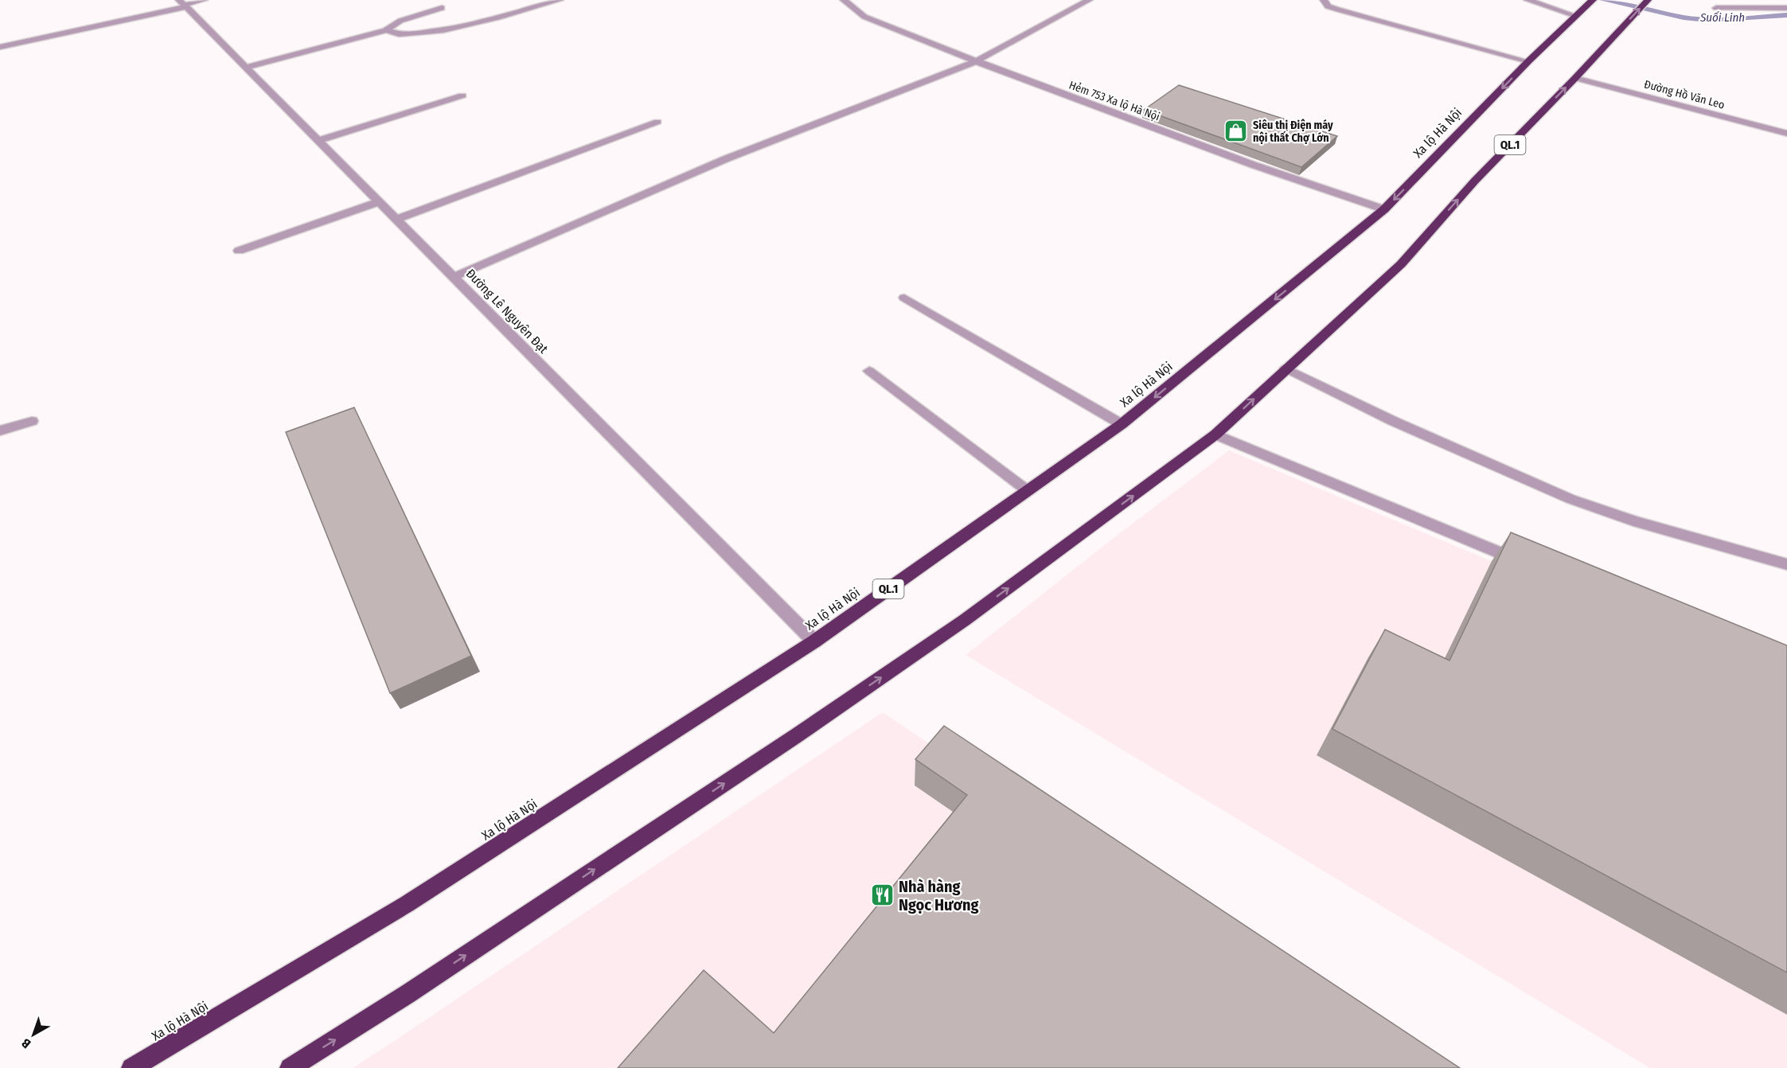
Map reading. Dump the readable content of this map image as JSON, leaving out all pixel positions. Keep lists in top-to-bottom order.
{
  "streets": {
    "highway": ["Xa lộ Hà Nội", "QL.1"],
    "street": ["Đường Hồ Văn Leo", "Hẻm 753 Xa lộ Hà Nội", "Đường Lê Nguyên Đạt"]
  },
  "crossings": [
    ["Đường Hồ Văn Leo", "QL.1"],
    ["Hẻm 753 Xa lộ Hà Nội", "Xa lộ Hà Nội"],
    ["Xa lộ Hà Nội", "QL.1"],
    ["Xa lộ Hà Nội", "Đường Lê Nguyên Đạt"]
  ],
  "water": ["Suối Linh"],
  "places": {
    "shop": ["Siêu thị Điện máy nội thất Chợ Lớn"],
    "restaurant": ["Nhà hàng Ngọc Hương"]
  },
  "north": "bottom left"
}
